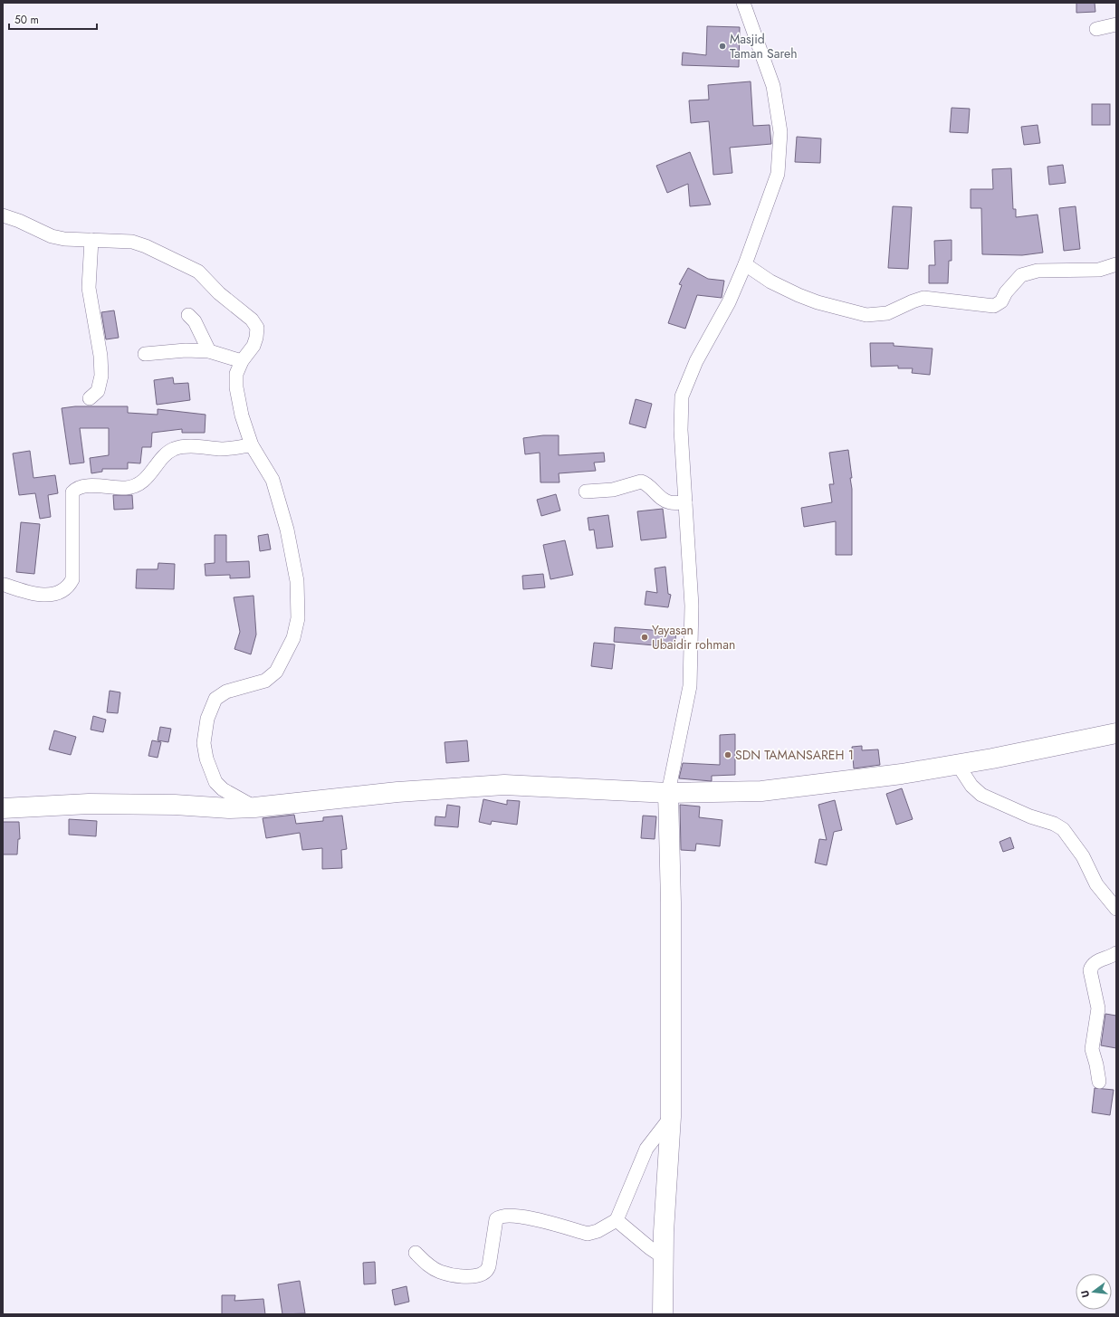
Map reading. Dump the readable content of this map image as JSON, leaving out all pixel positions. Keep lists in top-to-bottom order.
{
  "places": ["Masjid Taman Sareh", "Yayasan Ubaidir rohman", "SDN TAMANSAREH 1"],
  "scale_bar": "50 m",
  "north": "left"
}
